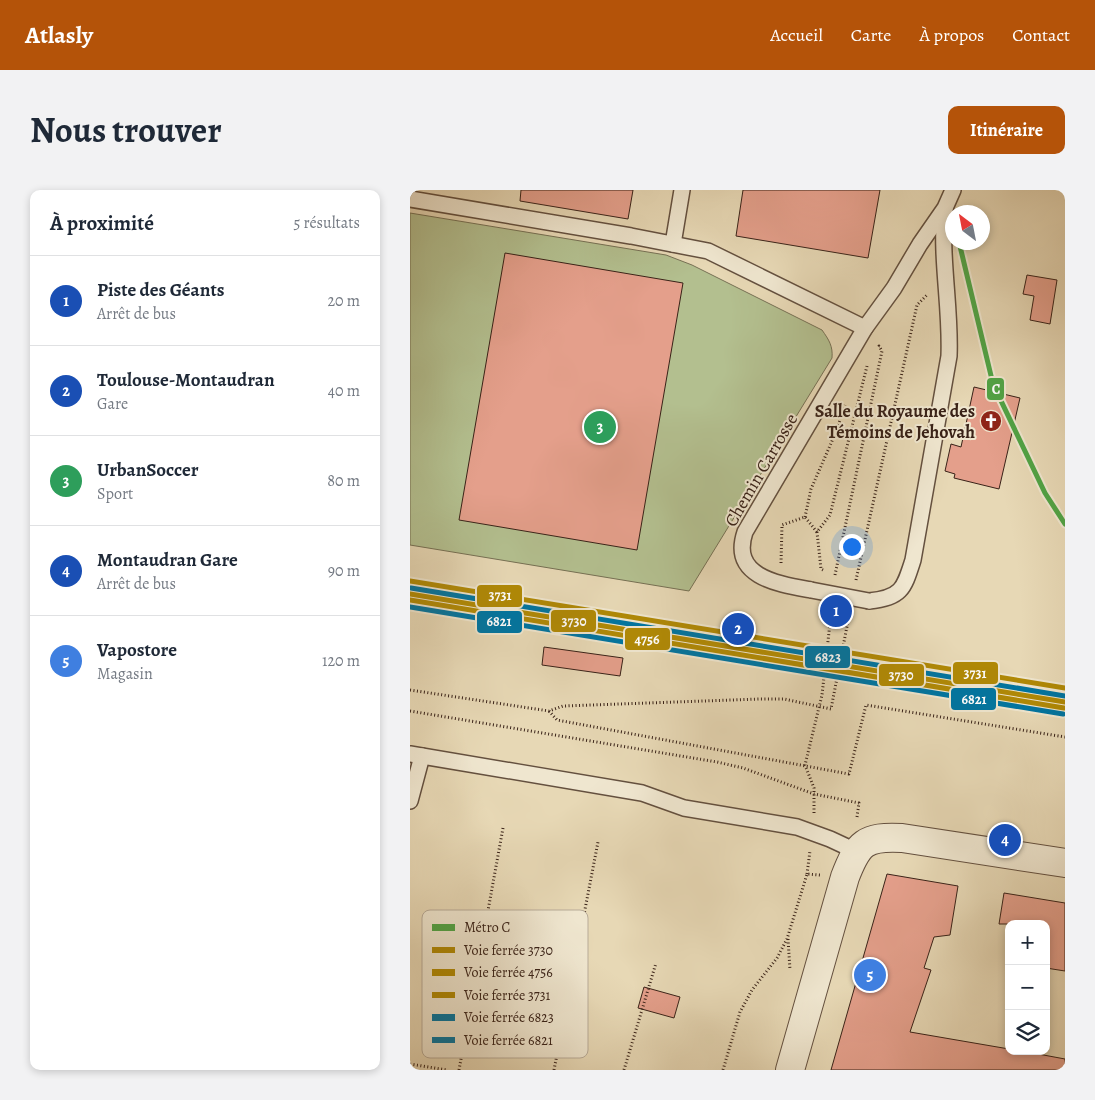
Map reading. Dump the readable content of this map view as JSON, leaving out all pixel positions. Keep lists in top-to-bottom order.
{
  "streets": {
    "lane": ["Chemin Carrosse"]
  },
  "places": {
    "church": ["Salle du Royaume des Témoins de Jehovah"]
  },
  "lines": [
    "metro line C",
    "rail line 3731",
    "rail line 6823",
    "rail line 3730",
    "rail line 4756",
    "rail line 6821"
  ],
  "legend": [
    "Métro C",
    "Voie ferrée 3730",
    "Voie ferrée 4756",
    "Voie ferrée 3731",
    "Voie ferrée 6823",
    "Voie ferrée 6821"
  ],
  "north": "top left",
  "page": {
    "header": "Atlasly",
    "nav": [
      "Accueil",
      "Carte",
      "À propos",
      "Contact"
    ],
    "title": "Nous trouver",
    "buttons": "Itinéraire",
    "heading": ["À proximité", "5 résultats"],
    "list": [
      {
        "mark": "1",
        "name": "Piste des Géants",
        "note": "Arrêt de bus",
        "value": "20 m"
      },
      {
        "mark": "2",
        "name": "Toulouse-Montaudran",
        "note": "Gare",
        "value": "40 m"
      },
      {
        "mark": "3",
        "name": "UrbanSoccer",
        "note": "Sport",
        "value": "80 m"
      },
      {
        "mark": "4",
        "name": "Montaudran Gare",
        "note": "Arrêt de bus",
        "value": "90 m"
      },
      {
        "mark": "5",
        "name": "Vapostore",
        "note": "Magasin",
        "value": "120 m"
      }
    ],
    "pins": [
      "3",
      "1",
      "2",
      "4",
      "5"
    ],
    "map_buttons": ["+", "−"]
  }
}
